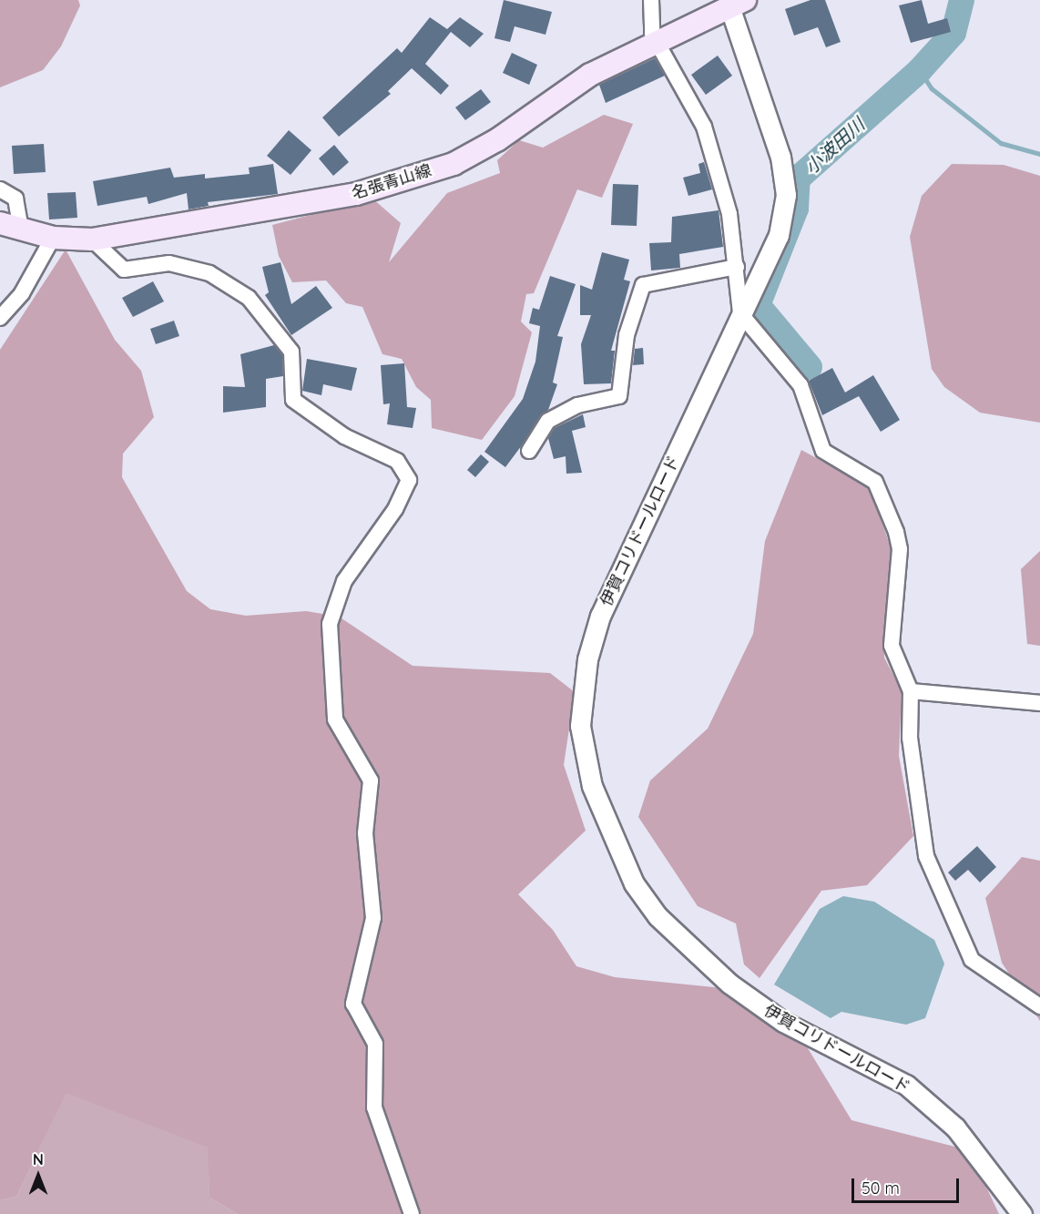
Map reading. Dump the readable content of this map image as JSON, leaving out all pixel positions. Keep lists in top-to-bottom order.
{
  "streets": {
    "main road": ["名張青山線"],
    "street": ["伊賀コリドールロード"]
  },
  "crossings": [
    ["名張青山線", "伊賀コリドールロード"]
  ],
  "water": ["小波田川"],
  "scale_bar": "50 m",
  "north": "top"
}
